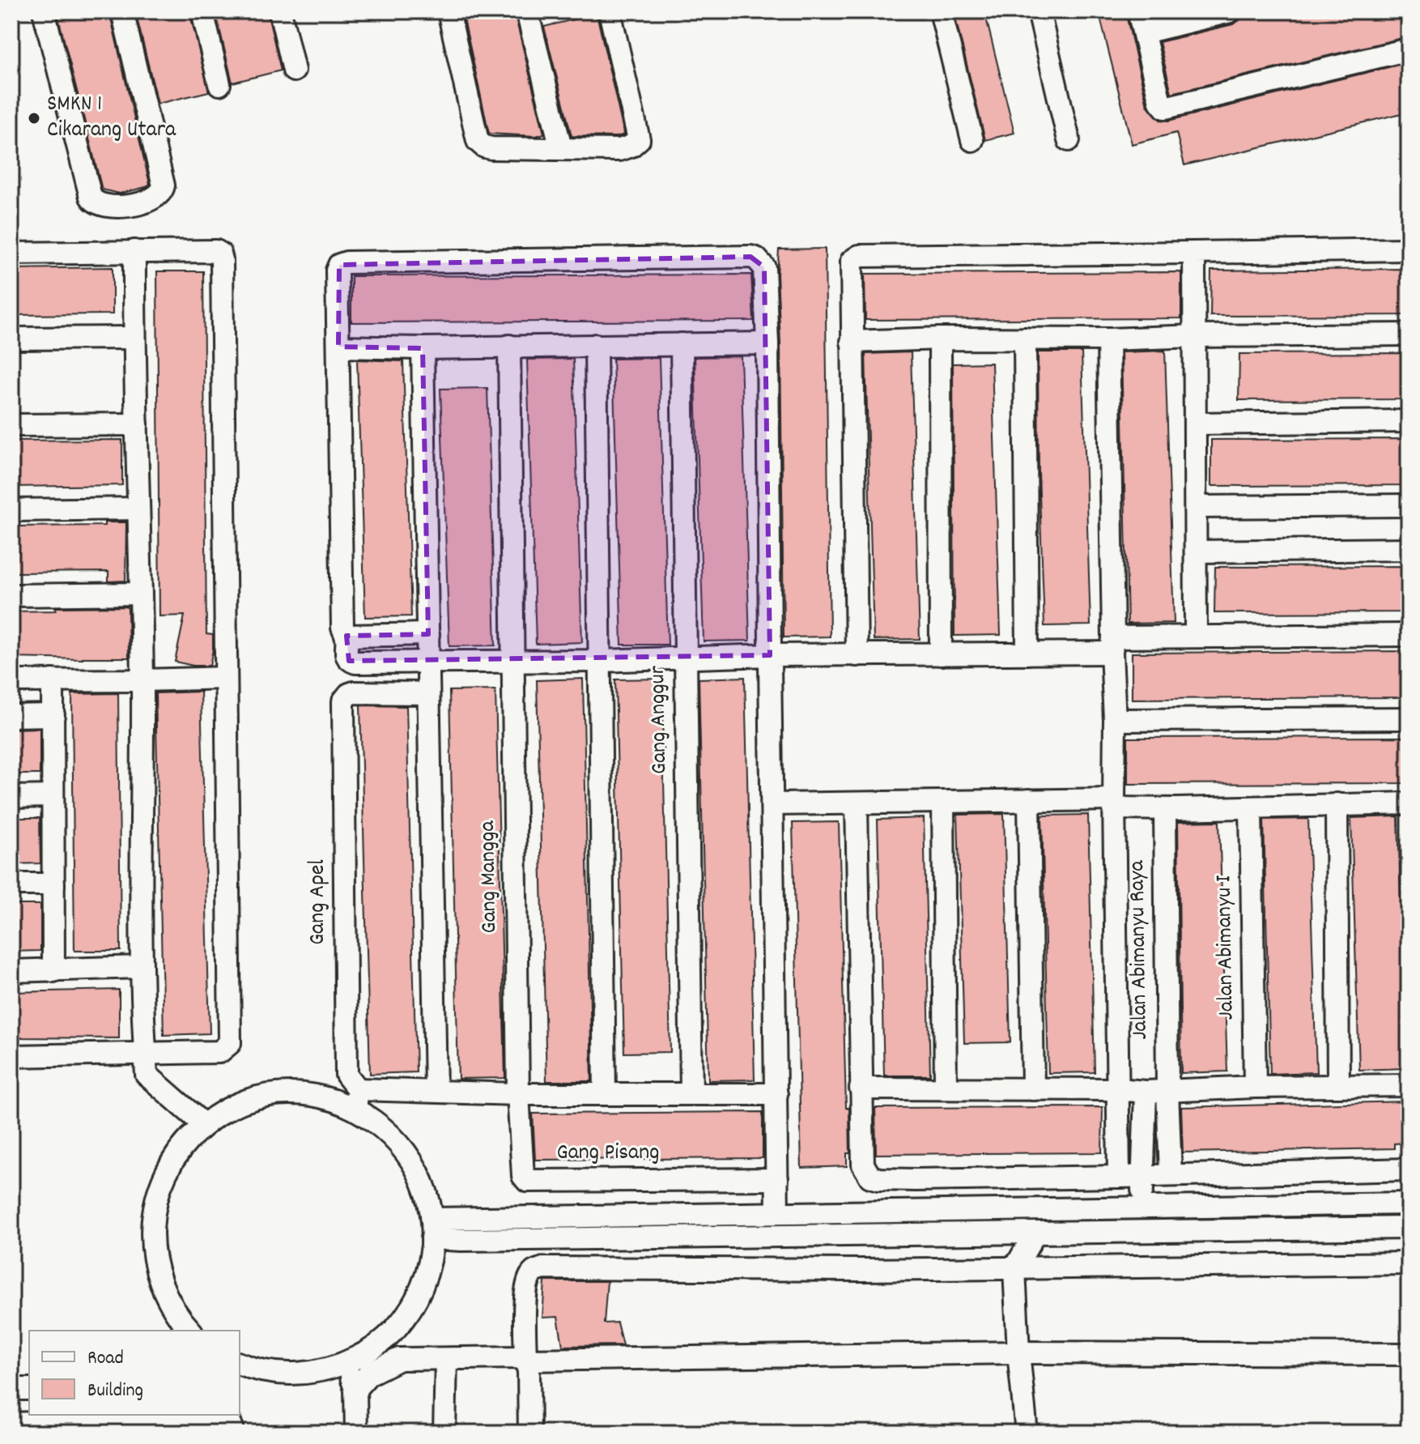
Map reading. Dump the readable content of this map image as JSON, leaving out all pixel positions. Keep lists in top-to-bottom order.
{
  "streets": {
    "street": [
      "Gang Anggur",
      "Gang Mangga",
      "Gang Apel",
      "Jalan Abimanyu I",
      "Jalan Abimanyu Raya",
      "Gang Pisang"
    ]
  },
  "crossings": [
    ["Gang Mangga", "Gang Pisang"]
  ],
  "places": ["SMKN 1 Cikarang Utara"],
  "legend": ["Road", "Building"]
}
